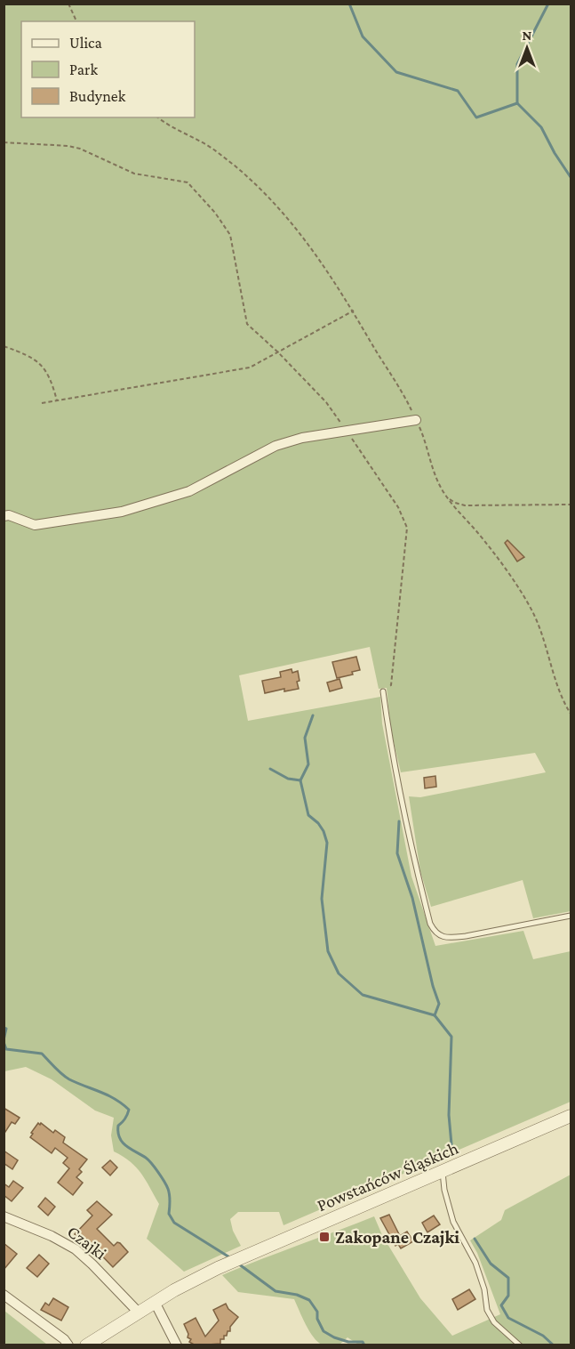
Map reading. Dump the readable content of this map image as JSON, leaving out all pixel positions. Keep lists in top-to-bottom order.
{
  "streets": {
    "street": ["Powstańców Śląskich", "Czajki"]
  },
  "crossings": [
    ["Powstańców Śląskich", "Czajki"]
  ],
  "places": {
    "transit": ["Zakopane Czajki"]
  },
  "legend": ["Ulica", "Park", "Budynek"],
  "north": "top"
}
